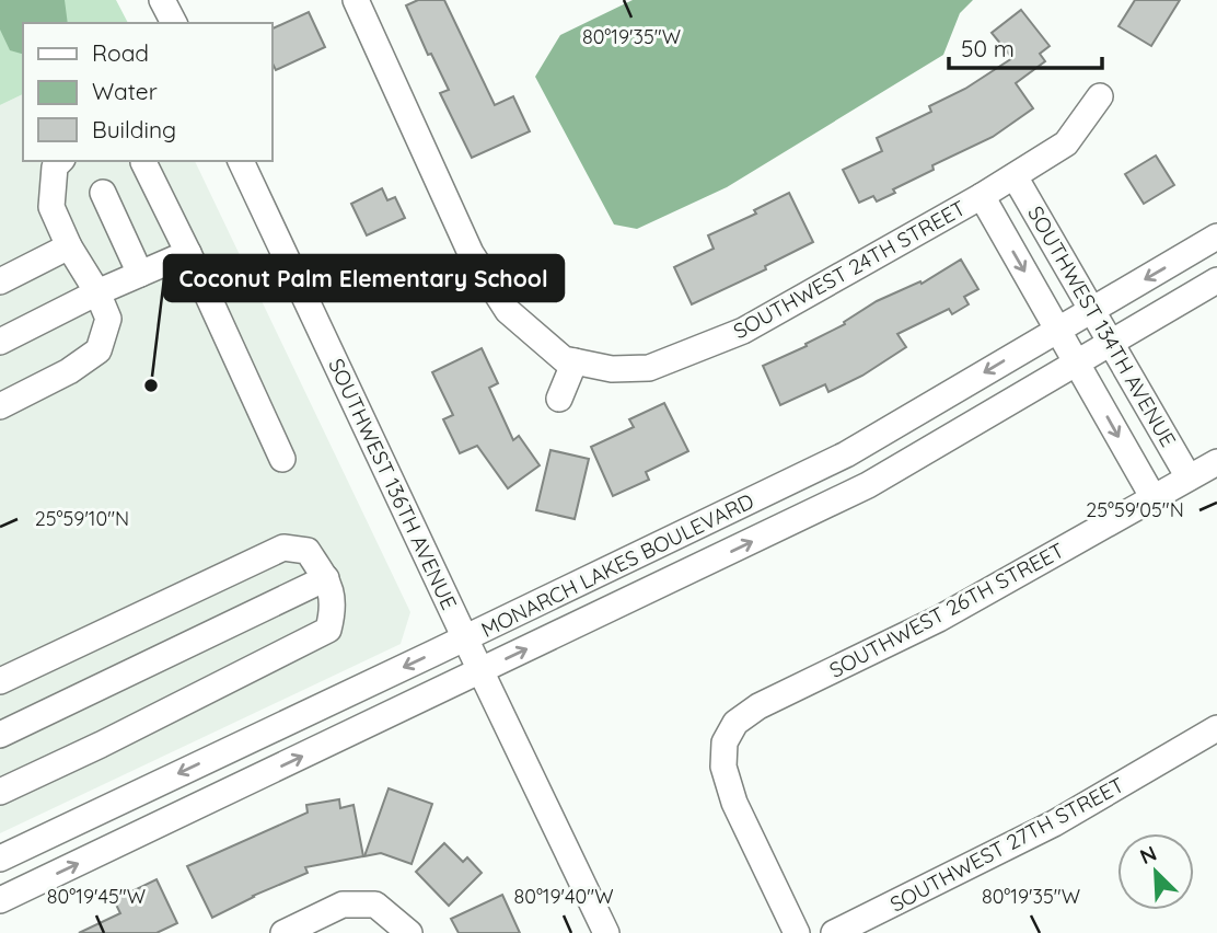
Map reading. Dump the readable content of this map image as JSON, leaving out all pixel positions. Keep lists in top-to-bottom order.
{
  "streets": {
    "street": [
      "SOUTHWEST 24TH STREET",
      "SOUTHWEST 134TH AVENUE",
      "SOUTHWEST 136TH AVENUE",
      "MONARCH LAKES BOULEVARD",
      "SOUTHWEST 26TH STREET",
      "SOUTHWEST 27TH STREET"
    ]
  },
  "crossings": [
    ["SOUTHWEST 24TH STREET", "SOUTHWEST 134TH AVENUE"],
    ["SOUTHWEST 134TH AVENUE", "MONARCH LAKES BOULEVARD"],
    ["SOUTHWEST 134TH AVENUE", "SOUTHWEST 26TH STREET"],
    ["SOUTHWEST 136TH AVENUE", "MONARCH LAKES BOULEVARD"]
  ],
  "places": ["Coconut Palm Elementary School"],
  "legend": ["Road", "Water", "Building"],
  "scale_bar": "50 m",
  "north": "top left",
  "coordinates": [
    "80°19'35\"W",
    "25°59'05\"N",
    "25°59'10\"N",
    "80°19'45\"W",
    "80°19'40\"W"
  ]
}
